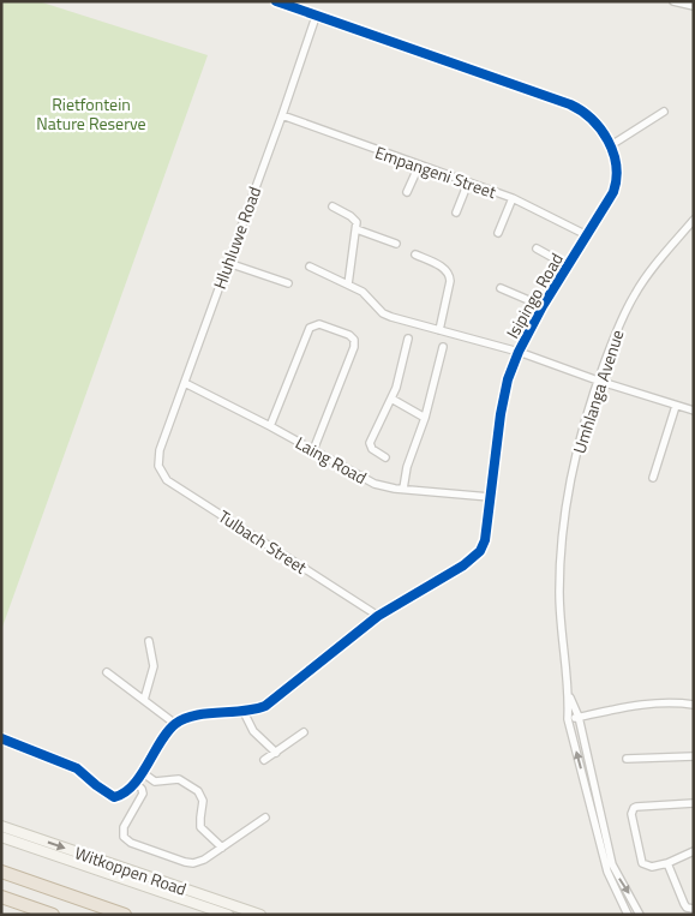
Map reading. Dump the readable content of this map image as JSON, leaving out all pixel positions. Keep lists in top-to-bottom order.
{
  "streets": {
    "main road": ["Witkoppen Road"],
    "street": [
      "Empangeni Street",
      "Hluhluwe Road",
      "Isipingo Road",
      "Umhlanga Avenue",
      "Laing Road",
      "Tulbach Street"
    ]
  },
  "crossings": [
    ["Empangeni Street", "Hluhluwe Road"],
    ["Empangeni Street", "Isipingo Road"],
    ["Hluhluwe Road", "Isipingo Road"],
    ["Hluhluwe Road", "Laing Road"],
    ["Hluhluwe Road", "Tulbach Street"],
    ["Isipingo Road", "Laing Road"],
    ["Isipingo Road", "Tulbach Street"]
  ],
  "parks": ["Rietfontein Nature Reserve"]
}
